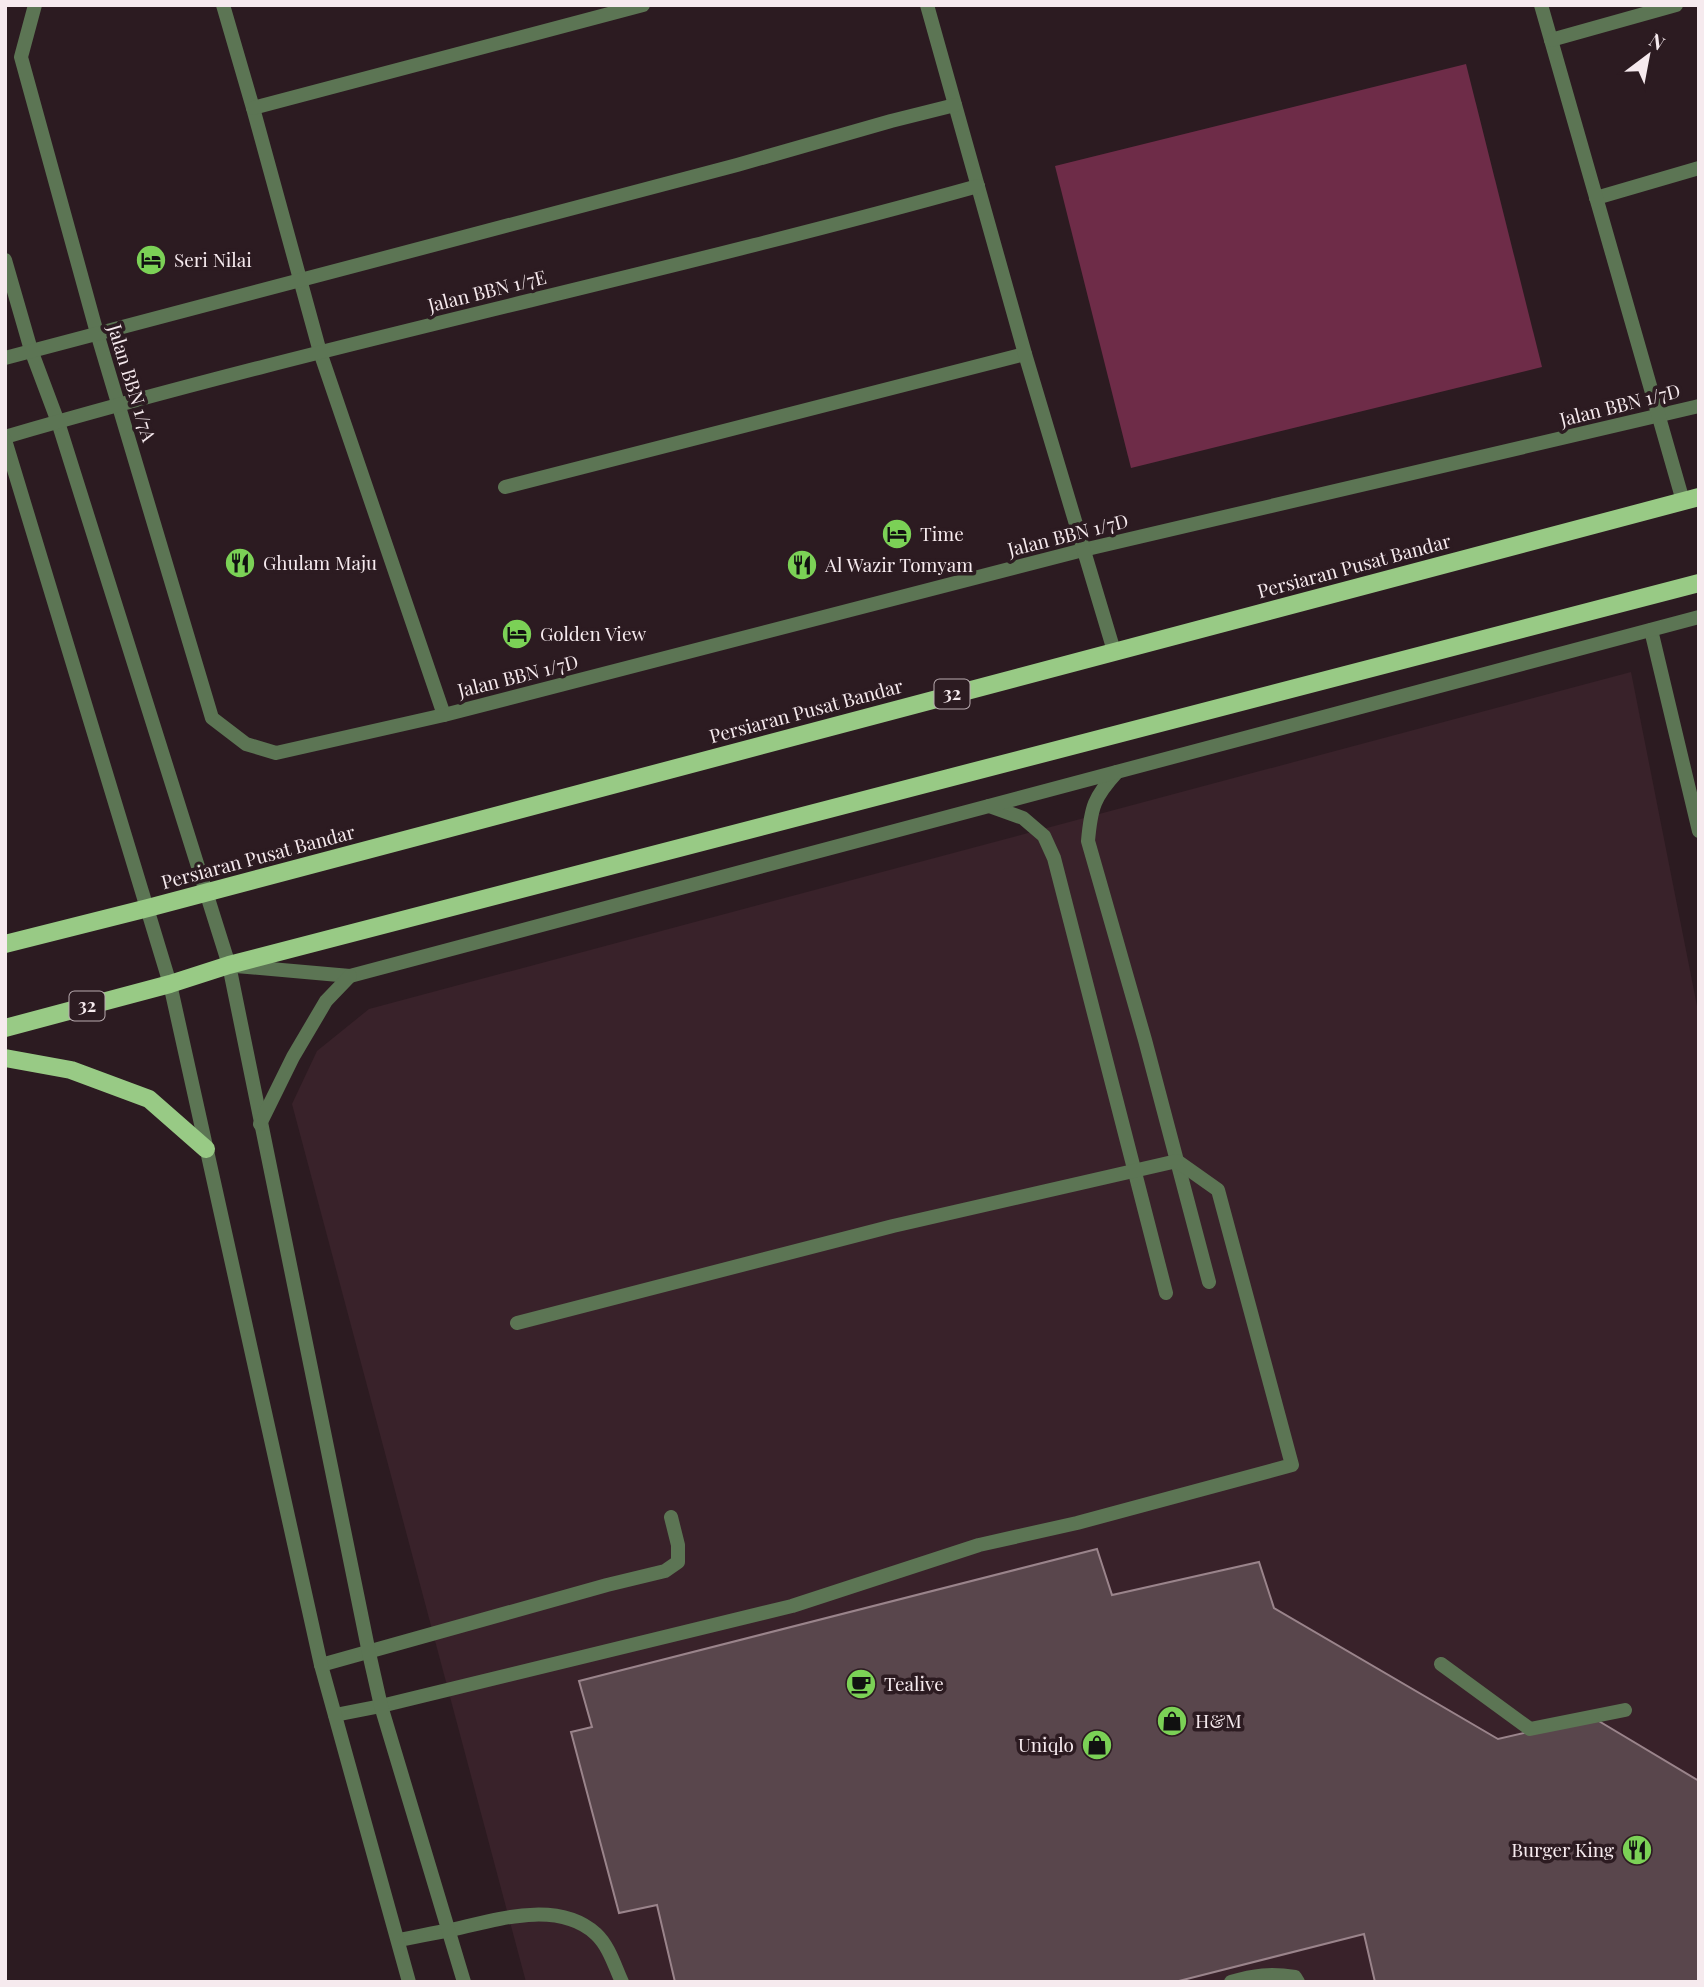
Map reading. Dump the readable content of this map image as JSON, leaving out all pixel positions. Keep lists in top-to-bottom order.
{
  "streets": {
    "main road": ["Persiaran Pusat Bandar", "32"],
    "street": ["Jalan BBN 1/7E", "Jalan BBN 1/7A", "Jalan BBN 1/7D"]
  },
  "crossings": [
    ["Jalan BBN 1/7E", "Jalan BBN 1/7A"],
    ["Jalan BBN 1/7A", "Jalan BBN 1/7D"]
  ],
  "places": {
    "hotel": ["Seri Nilai", "Time", "Golden View"],
    "restaurant": ["Ghulam Maju", "Al Wazir Tomyam", "Burger King"],
    "cafe": ["Tealive"],
    "shop": ["H&M", "Uniqlo"]
  },
  "north": "top right"
}
